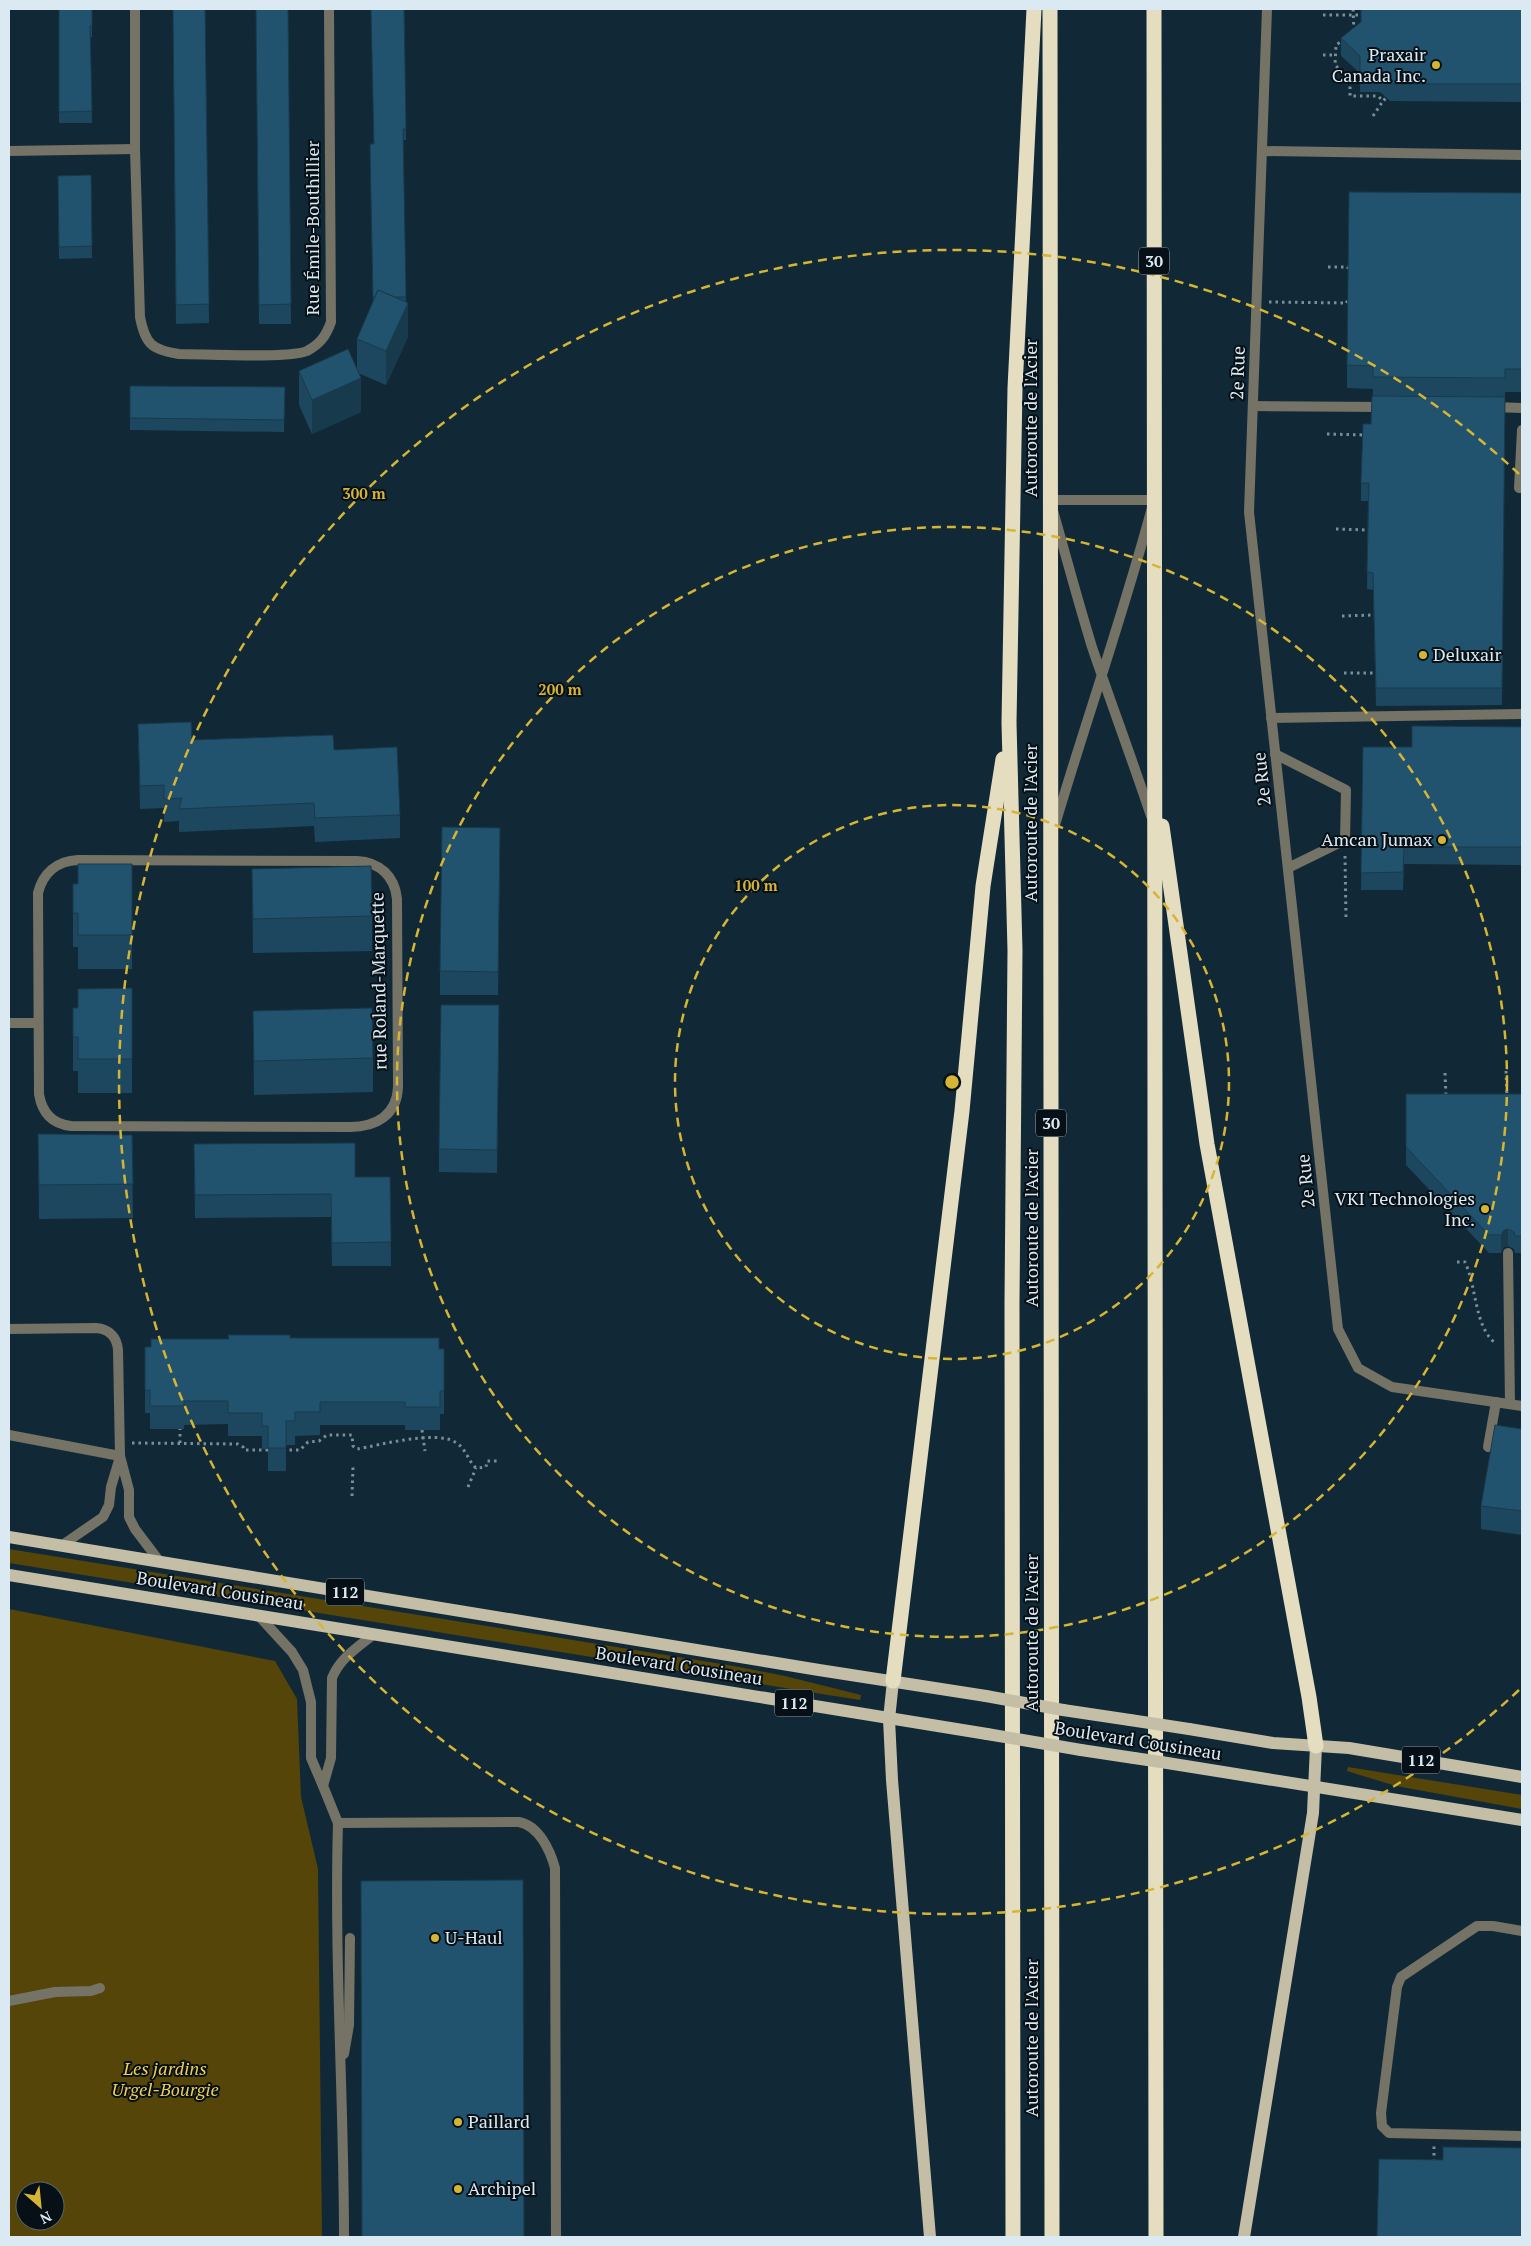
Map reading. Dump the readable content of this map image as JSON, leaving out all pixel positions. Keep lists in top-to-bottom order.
{
  "streets": {
    "highway": ["30", "Autoroute de l'Acier"],
    "main road": ["Boulevard Cousineau", "112"],
    "street": ["Rue Émile-Bouthillier", "2e Rue", "rue Roland-Marquette"]
  },
  "parks": ["Les jardins Urgel-Bourgie"],
  "places": [
    "Praxair Canada Inc.",
    "Deluxair",
    "Amcan Jumax",
    "VKI Technologies Inc.",
    "U-Haul",
    "Paillard",
    "Archipel"
  ],
  "north": "bottom right",
  "rings": ["300 m", "200 m", "100 m"]
}
